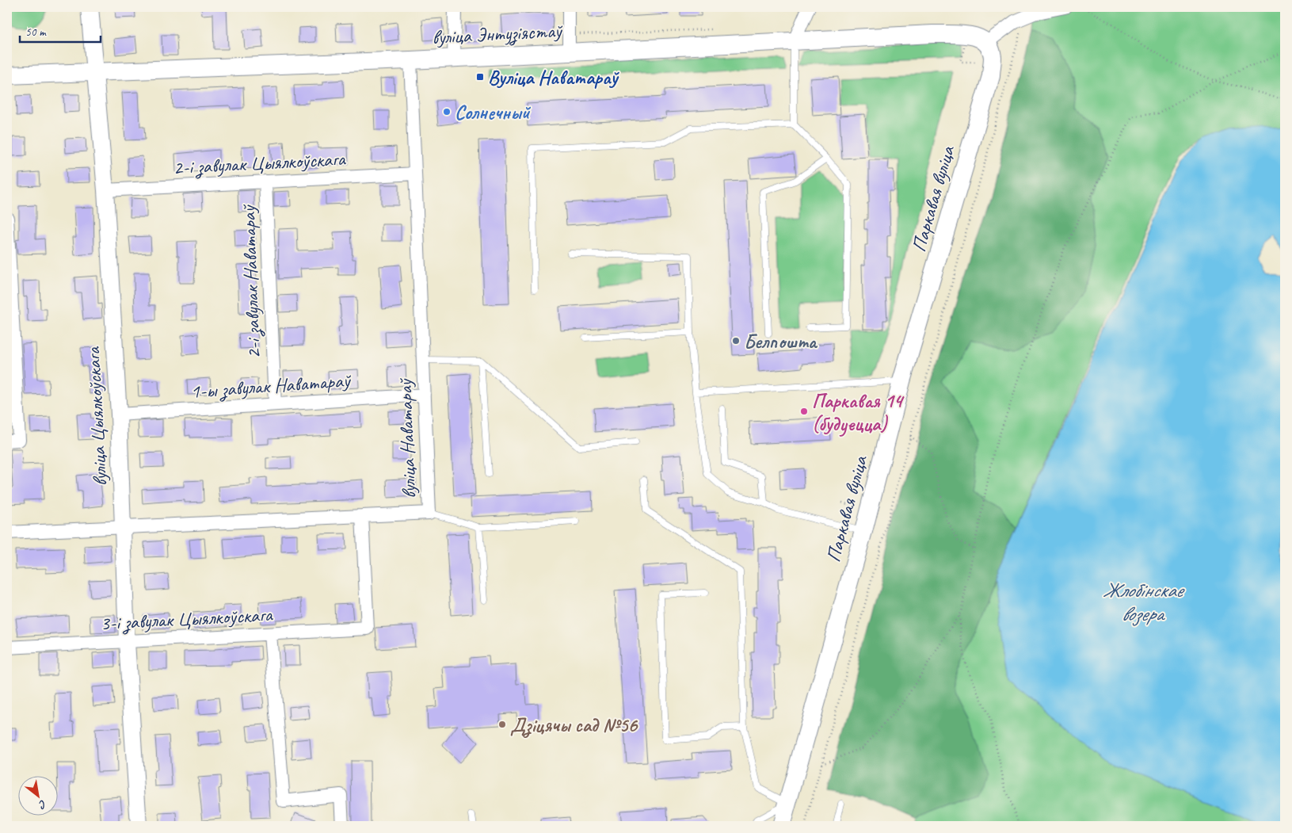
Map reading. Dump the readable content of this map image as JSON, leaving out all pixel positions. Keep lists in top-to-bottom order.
{
  "streets": {
    "main road": ["вуліца Энтузіястаў", "Паркавая вуліца", "вуліца Цыялкоўскага"],
    "street": [
      "2-і завулак Цыялкоўскага",
      "2-і завулак Наватараў",
      "1-ы завулак Наватараў",
      "вуліца Наватараў",
      "3-і завулак Цыялкоўскага"
    ]
  },
  "crossings": [
    ["вуліца Энтузіястаў", "Паркавая вуліца"],
    ["вуліца Энтузіястаў", "вуліца Цыялкоўскага"],
    ["вуліца Энтузіястаў", "вуліца Наватараў"],
    ["2-і завулак Цыялкоўскага", "2-і завулак Наватараў"],
    ["2-і завулак Цыялкоўскага", "вуліца Цыялкоўскага"],
    ["2-і завулак Цыялкоўскага", "вуліца Наватараў"],
    ["2-і завулак Наватараў", "1-ы завулак Наватараў"],
    ["1-ы завулак Наватараў", "вуліца Цыялкоўскага"],
    ["1-ы завулак Наватараў", "вуліца Наватараў"],
    ["вуліца Цыялкоўскага", "вуліца Наватараў"],
    ["вуліца Цыялкоўскага", "3-і завулак Цыялкоўскага"],
    ["вуліца Наватараў", "3-і завулак Цыялкоўскага"]
  ],
  "water": ["Жлобінскае возера"],
  "places": {
    "transit": ["Вуліца Наватараў"],
    "other": [
      "Солнечный",
      "Белпошта",
      "Паркавая 14 (будуецца)",
      "Дзіцячы сад №56"
    ]
  },
  "scale_bar": "50 m",
  "north": "bottom right"
}
